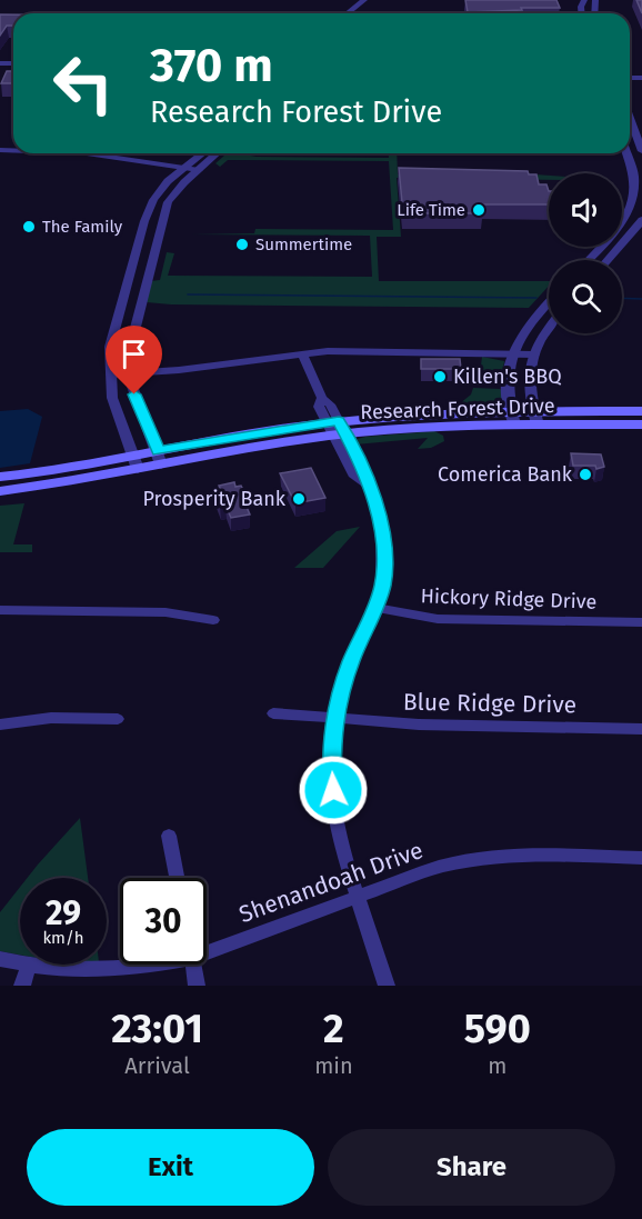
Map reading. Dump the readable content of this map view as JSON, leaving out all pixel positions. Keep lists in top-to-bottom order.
{
  "streets": {
    "main road": ["Research Forest Drive"],
    "street": ["Hickory Ridge Drive", "Blue Ridge Drive", "Shenandoah Drive"]
  },
  "places": [
    "Life Time",
    "The Family",
    "Summertime",
    "Killen's BBQ",
    "Comerica Bank",
    "Prosperity Bank"
  ],
  "page": {
    "turn": ["370 m", "Research Forest Drive"],
    "speed": "29 km/h",
    "limit": "30",
    "eta": [
      "23:01",
      "Arrival",
      "2",
      "min",
      "590",
      "m"
    ],
    "buttons": ["Exit", "Share"]
  }
}
